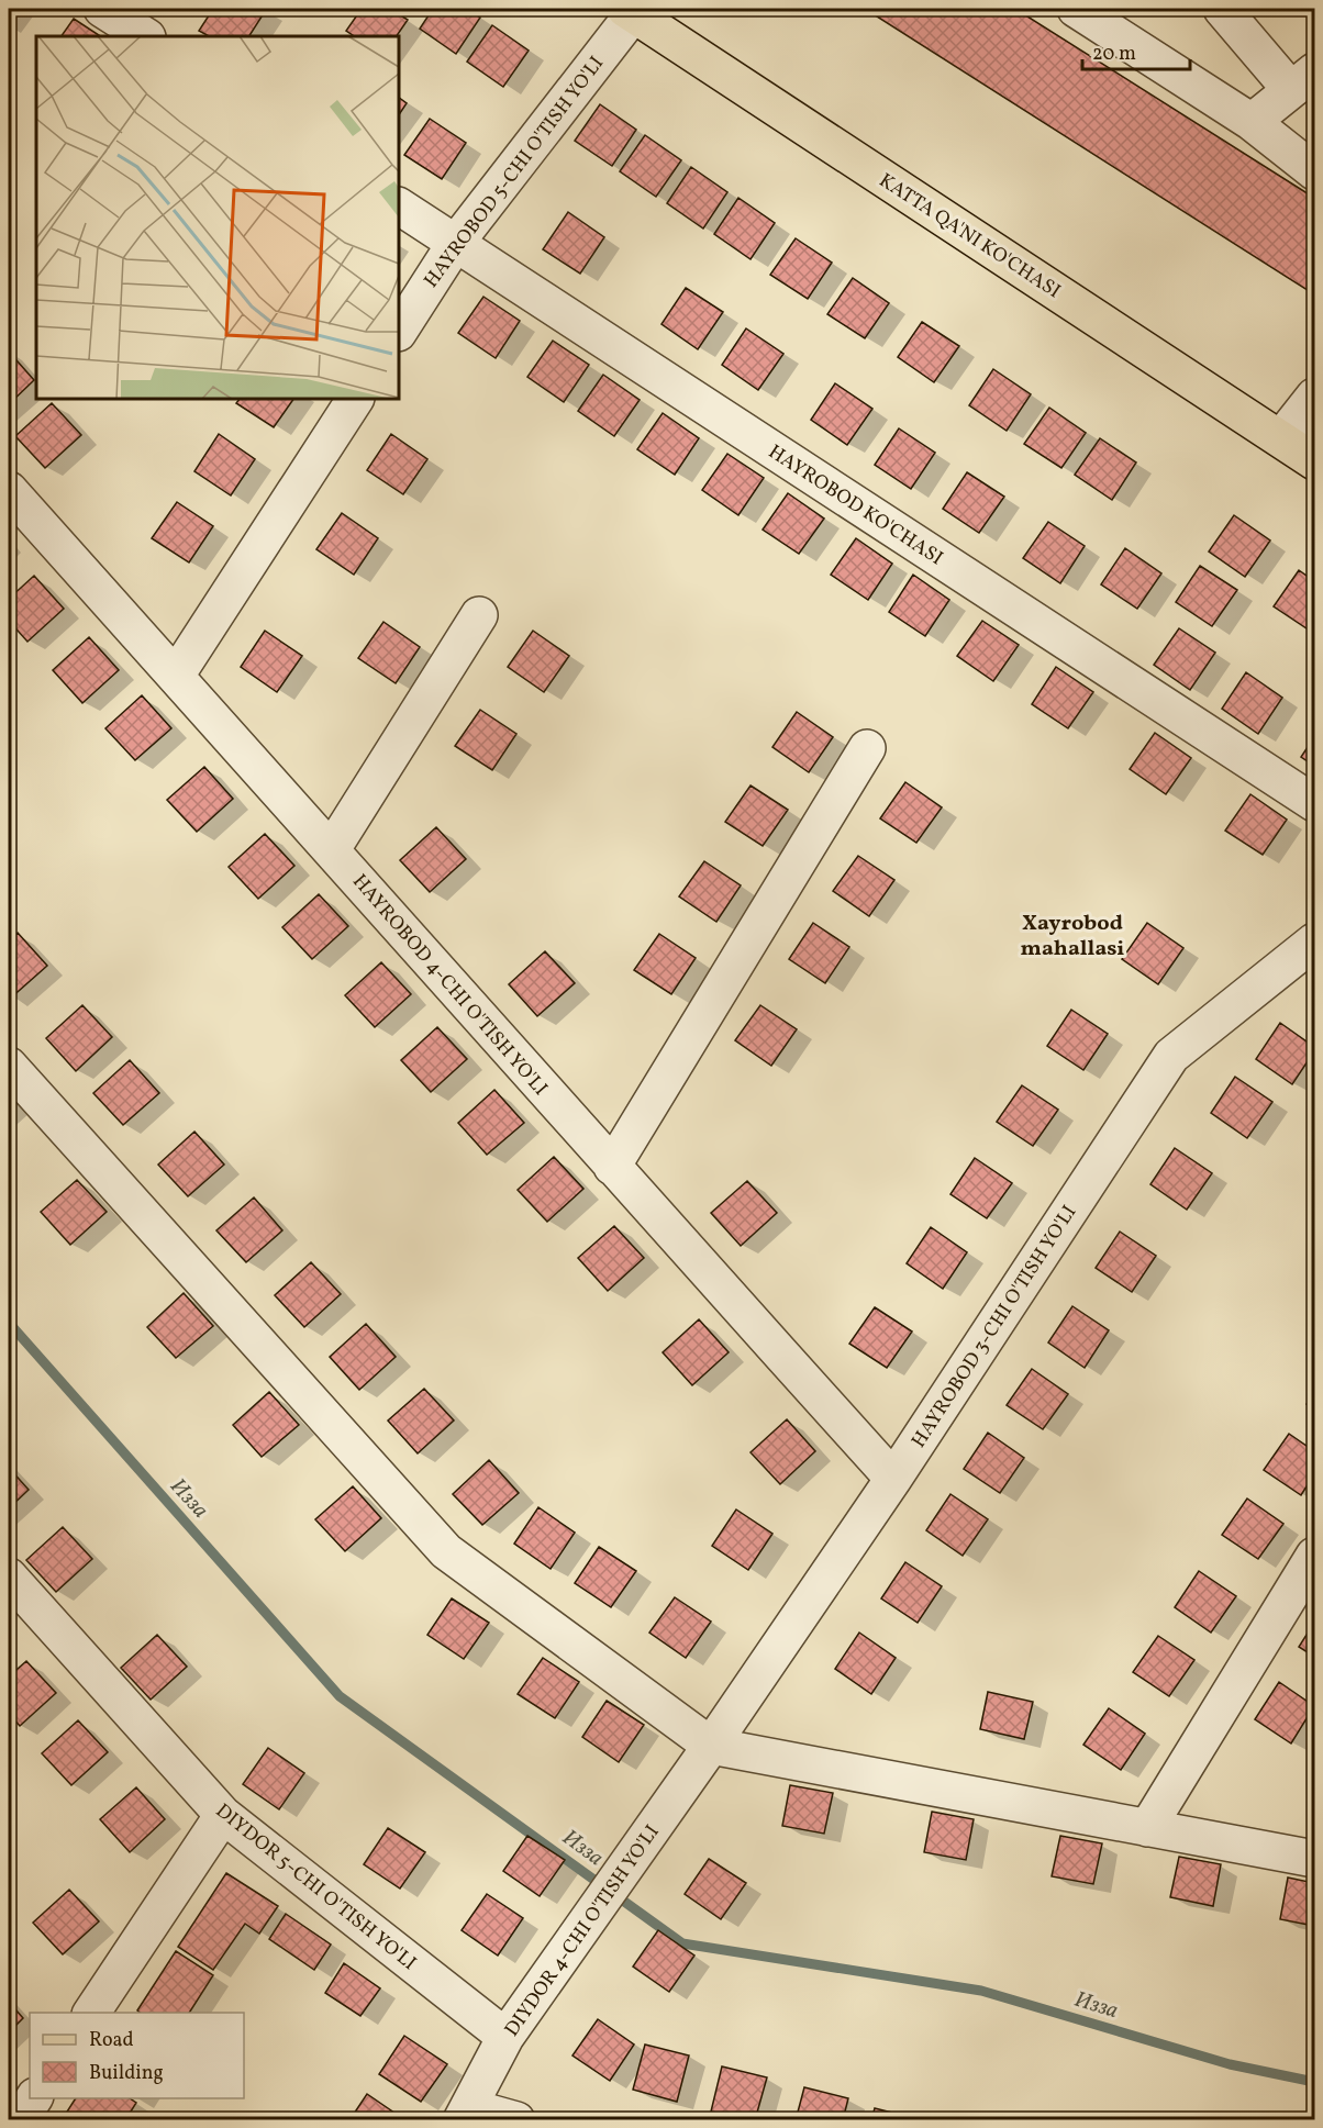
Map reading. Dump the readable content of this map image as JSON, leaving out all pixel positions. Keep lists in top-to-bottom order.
{
  "streets": {
    "main road": ["KATTA QA'NI KO'CHASI"],
    "street": [
      "HAYROBOD 5-CHI O'TISH YO'LI",
      "HAYROBOD KO'CHASI",
      "HAYROBOD 4-CHI O'TISH YO'LI",
      "HAYROBOD 3-CHI O'TISH YO'LI",
      "DIYDOR 5-CHI O'TISH YO'LI",
      "DIYDOR 4-CHI O'TISH YO'LI"
    ]
  },
  "crossings": [
    ["HAYROBOD 5-CHI O'TISH YO'LI", "KATTA QA'NI KO'CHASI"],
    ["HAYROBOD 5-CHI O'TISH YO'LI", "HAYROBOD KO'CHASI"],
    ["HAYROBOD 4-CHI O'TISH YO'LI", "HAYROBOD 3-CHI O'TISH YO'LI"],
    ["HAYROBOD 3-CHI O'TISH YO'LI", "DIYDOR 4-CHI O'TISH YO'LI"],
    ["DIYDOR 5-CHI O'TISH YO'LI", "DIYDOR 4-CHI O'TISH YO'LI"]
  ],
  "districts": ["Xayrobod mahallasi"],
  "water": ["Изза"],
  "legend": ["Road", "Building"],
  "scale_bar": "20 m"
}
